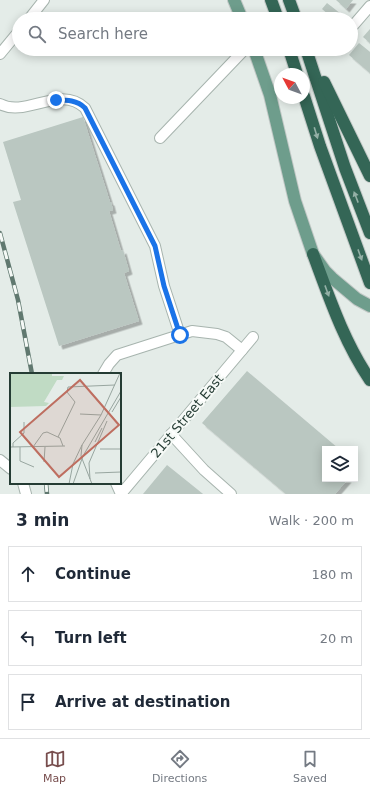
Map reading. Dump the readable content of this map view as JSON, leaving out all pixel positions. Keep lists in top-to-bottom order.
{
  "streets": {
    "street": ["21st Street East"]
  },
  "north": "top left",
  "page": {
    "search": "Search here",
    "heading": ["3 min", "Walk · 200 m"],
    "list": [
      ["Continue", "180 m"],
      ["Turn left", "20 m"],
      "Arrive at destination"
    ],
    "nav": ["Map", "Directions", "Saved"]
  }
}
